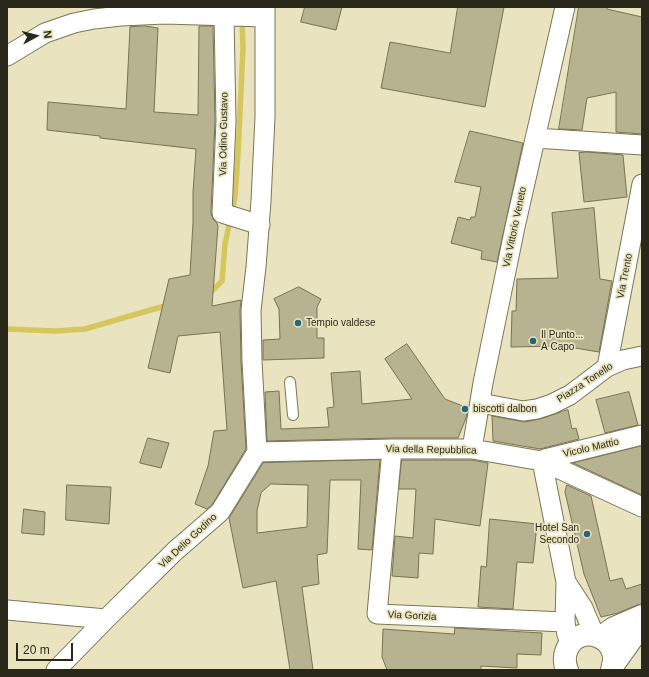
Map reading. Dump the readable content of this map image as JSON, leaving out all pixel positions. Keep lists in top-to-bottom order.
{
  "streets": {
    "street": [
      "Via Odino Gustavo",
      "Via Vittorio Veneto",
      "Via Trento",
      "Piazza Tonello",
      "Vicolo Mattio",
      "Via della Repubblica",
      "Via Delio Godino",
      "Via Gorizia"
    ]
  },
  "crossings": [
    ["Via Vittorio Veneto", "Piazza Tonello"],
    ["Via Vittorio Veneto", "Via della Repubblica"],
    ["Via Trento", "Piazza Tonello"],
    ["Vicolo Mattio", "Via della Repubblica"],
    ["Via della Repubblica", "Via Delio Godino"],
    ["Via della Repubblica", "Via Gorizia"]
  ],
  "places": [
    "Tempio valdese",
    "Il Punto... A Capo",
    "biscotti dalbon",
    "Hotel San Secondo"
  ],
  "scale_bar": "20 m",
  "north": "right"
}
